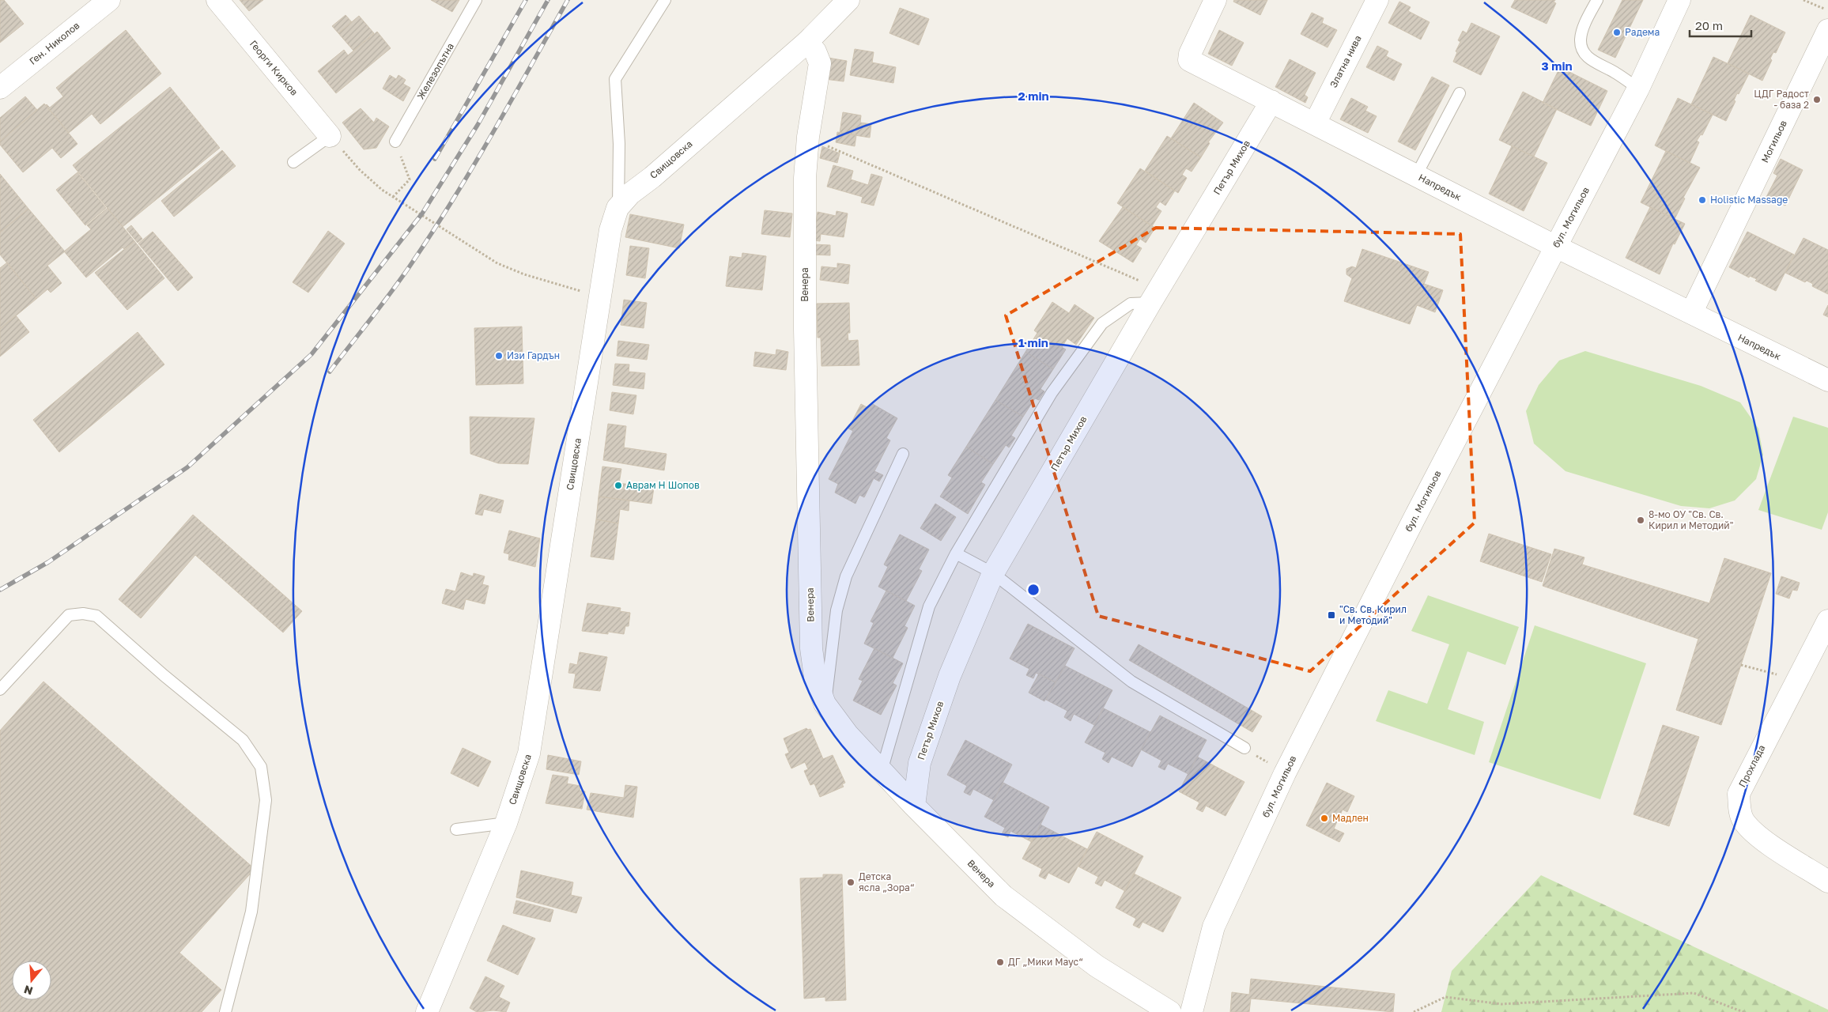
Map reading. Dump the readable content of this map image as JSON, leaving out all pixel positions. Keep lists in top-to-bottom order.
{
  "streets": {
    "street": [
      "Ген. Николов",
      "Златна нива",
      "Георги Кирков",
      "Могильов",
      "Свищовска",
      "Петър Михов",
      "Напредък",
      "бул. Могильов",
      "Венера",
      "Прохлада"
    ],
    "lane": ["Железопътна"]
  },
  "crossings": [
    ["Златна нива", "Напредък"],
    ["Могильов", "Напредък"],
    ["Свищовска", "Венера"],
    ["Петър Михов", "Напредък"],
    ["Петър Михов", "Венера"],
    ["Напредък", "бул. Могильов"]
  ],
  "places": {
    "other": [
      "Радема",
      "ЦДГ Радост - база 2",
      "Holistic Massage",
      "Изи Гардън",
      "Аврам Н Шопов",
      "8-мо ОУ \"Св. Св. Кирил и Методий\"",
      "Мадлен",
      "Детска ясла „Зора“",
      "ДГ „Мики Маус“"
    ],
    "transit": ["\"Св. Св. Кирил и Методий\""]
  },
  "scale_bar": "20 m",
  "north": "bottom",
  "rings": ["3 min", "2 min", "1 min"]
}
